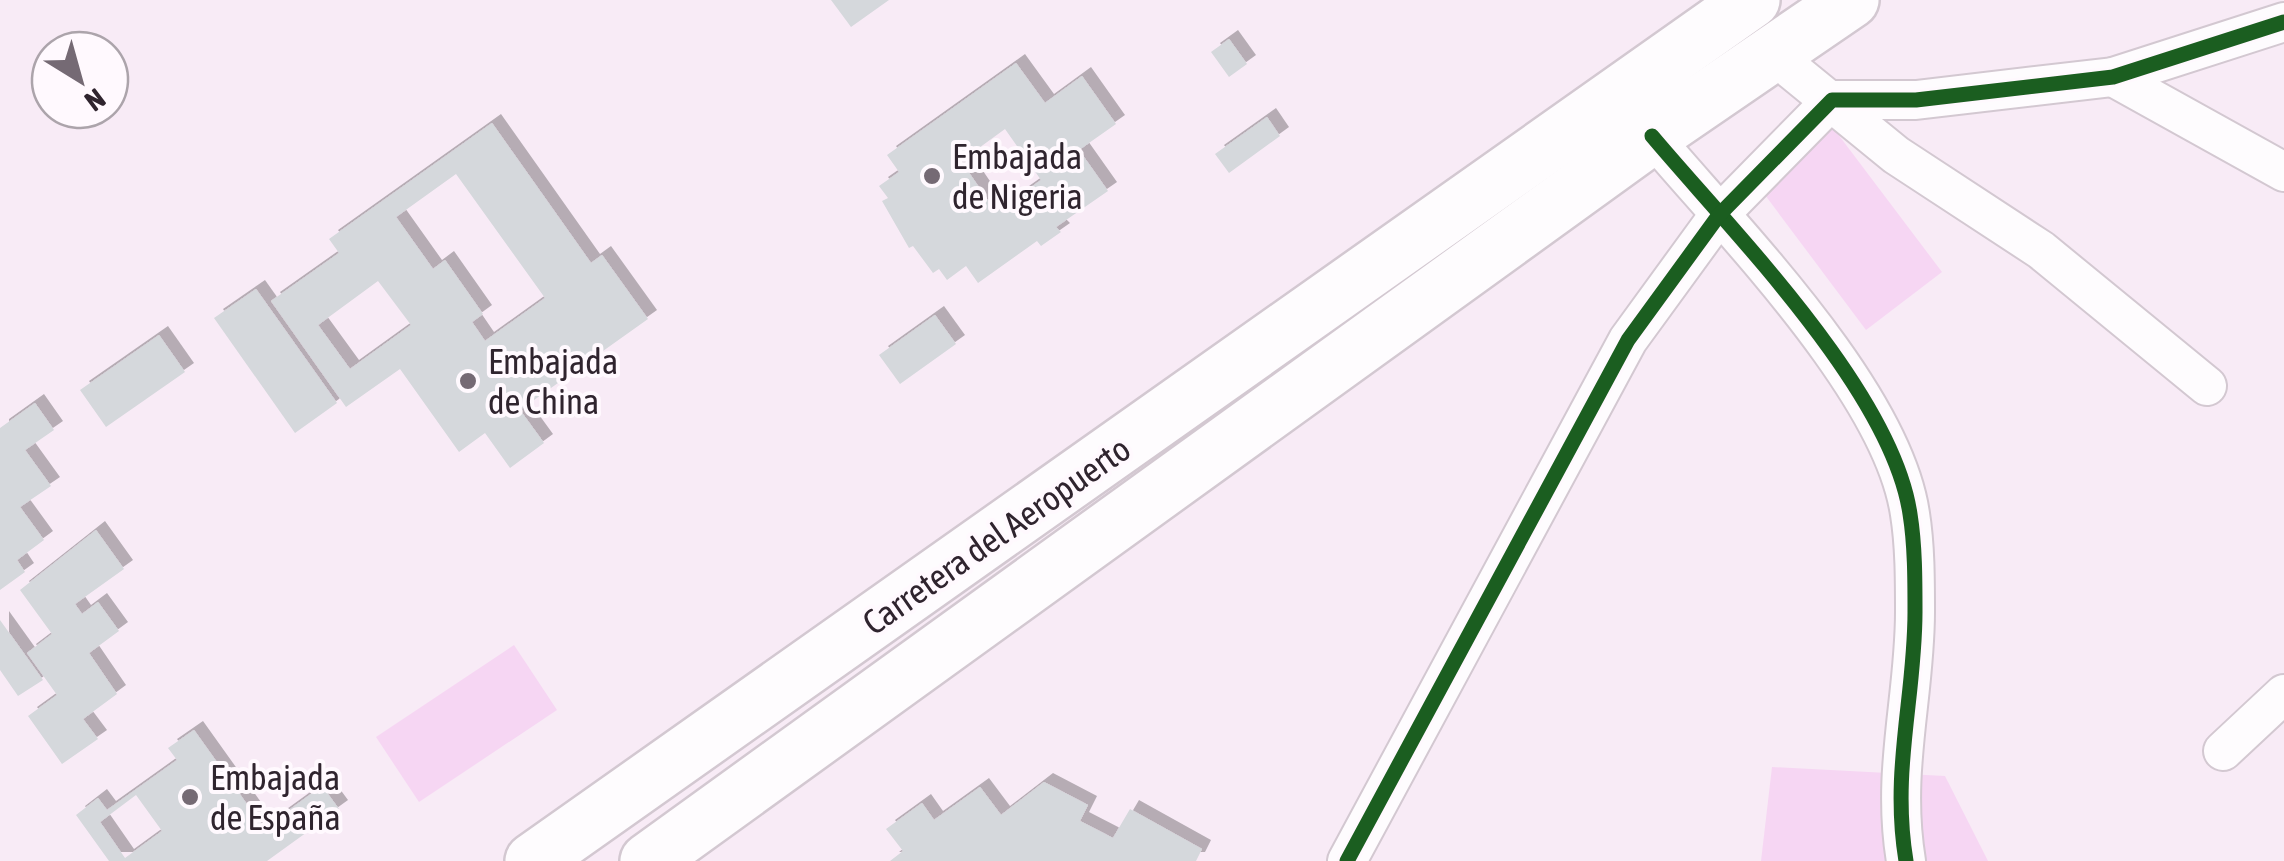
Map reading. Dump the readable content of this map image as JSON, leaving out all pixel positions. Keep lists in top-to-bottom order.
{
  "streets": {
    "main road": ["Carretera del Aeropuerto"]
  },
  "places": ["Embajada de Nigeria", "Embajada de China", "Embajada de España"],
  "north": "bottom right"
}
